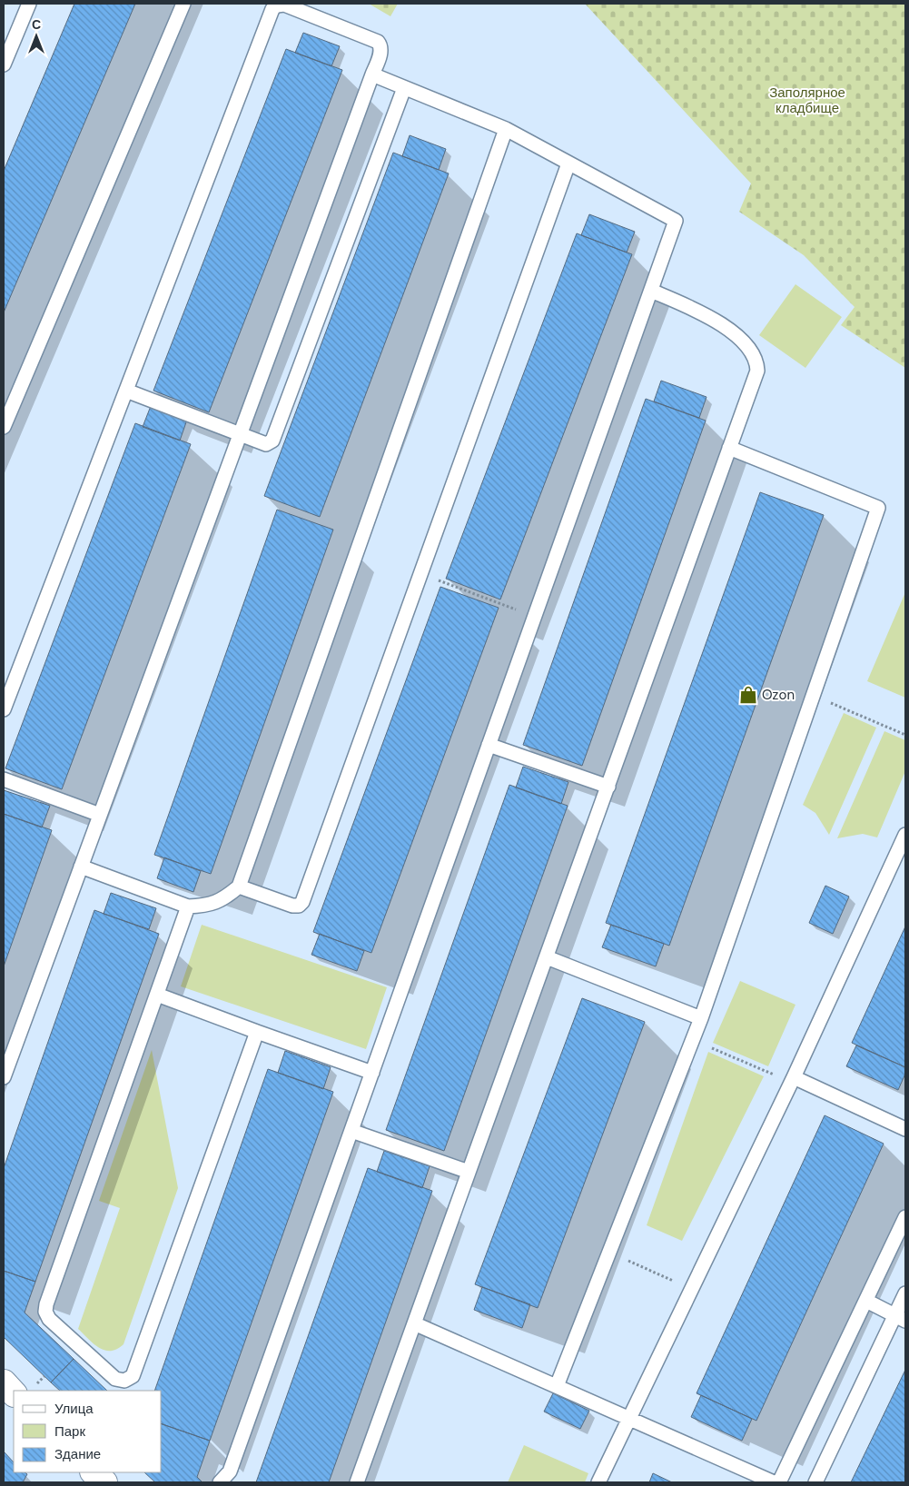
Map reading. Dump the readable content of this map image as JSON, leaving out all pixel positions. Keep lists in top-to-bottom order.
{
  "parks": ["Заполярное кладбище"],
  "places": {
    "shop": ["Ozon"]
  },
  "legend": ["Улица", "Парк", "Здание"],
  "north": "top"
}
